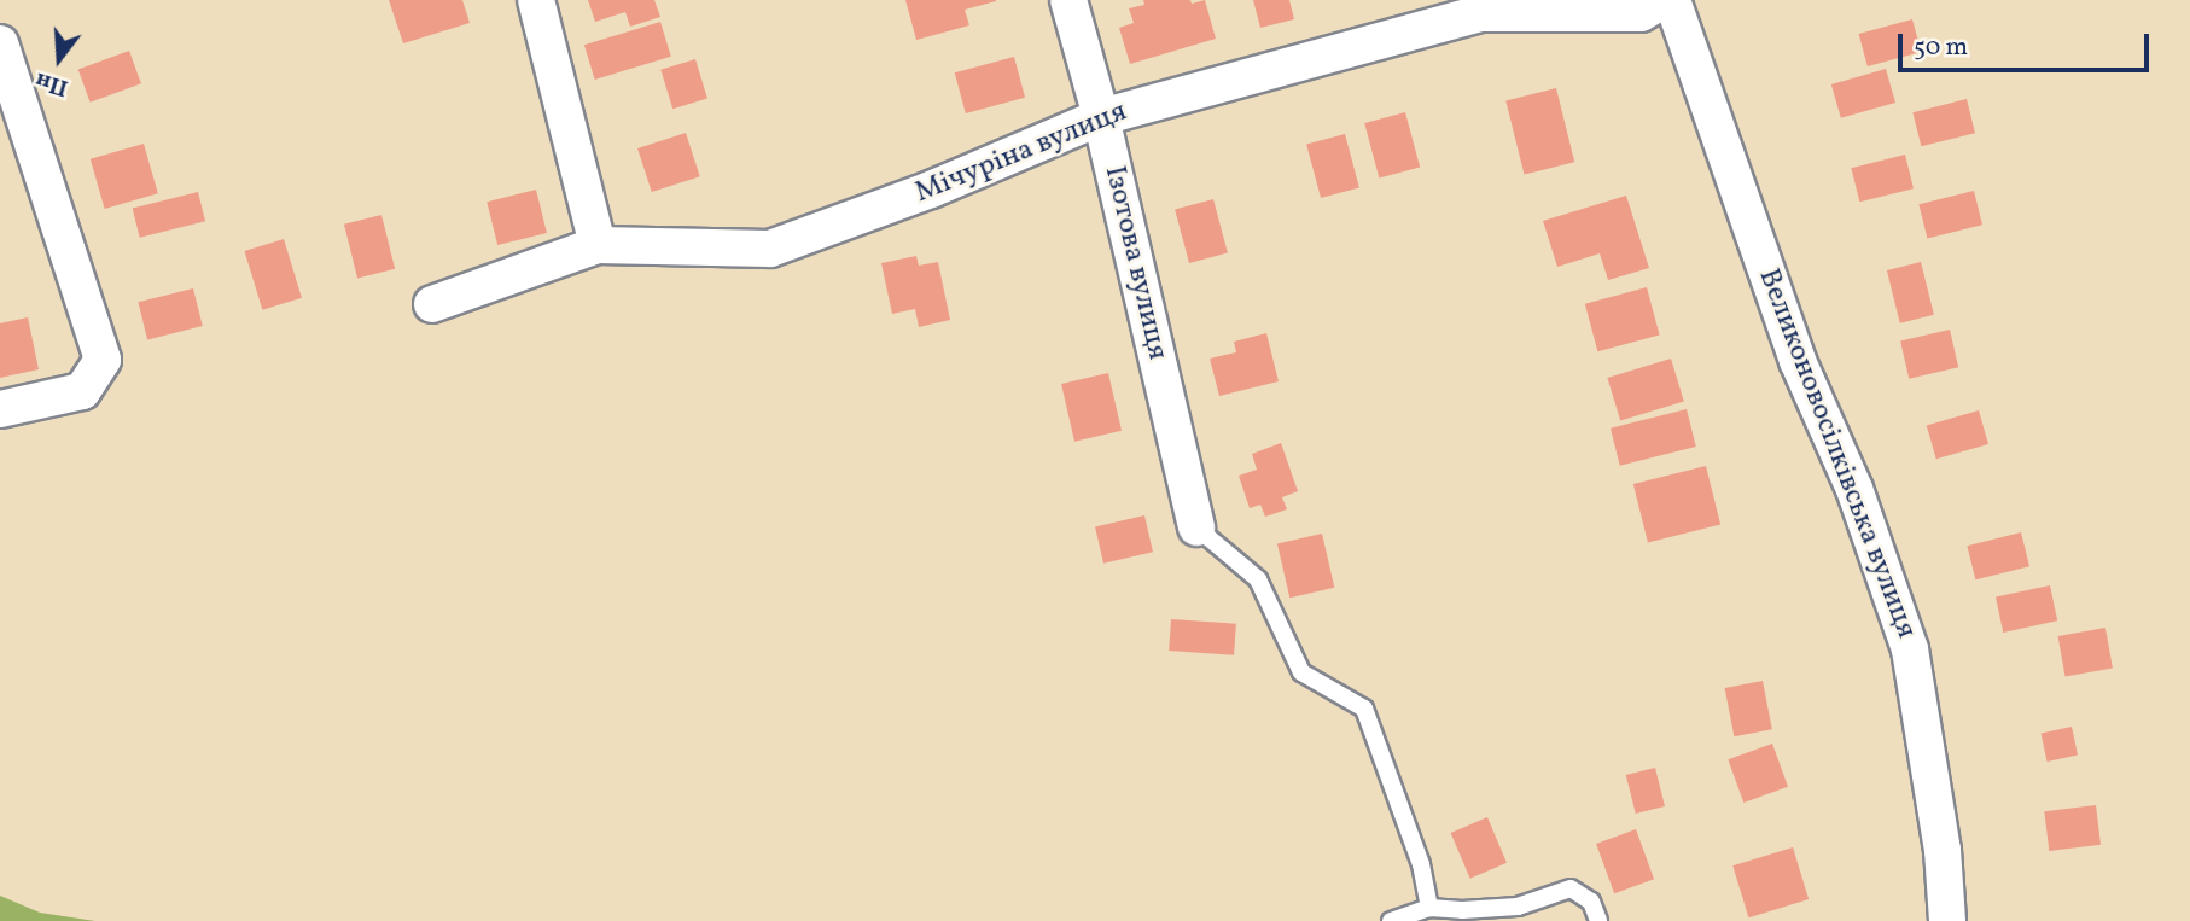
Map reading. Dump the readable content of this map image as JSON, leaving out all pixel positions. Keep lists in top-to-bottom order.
{
  "streets": {
    "street": ["Мічуріна вулиця", "Ізотова вулиця", "Великоновосілківська вулиця"]
  },
  "crossings": [
    ["Мічуріна вулиця", "Ізотова вулиця"]
  ],
  "scale_bar": "50 m",
  "north": "bottom"
}
